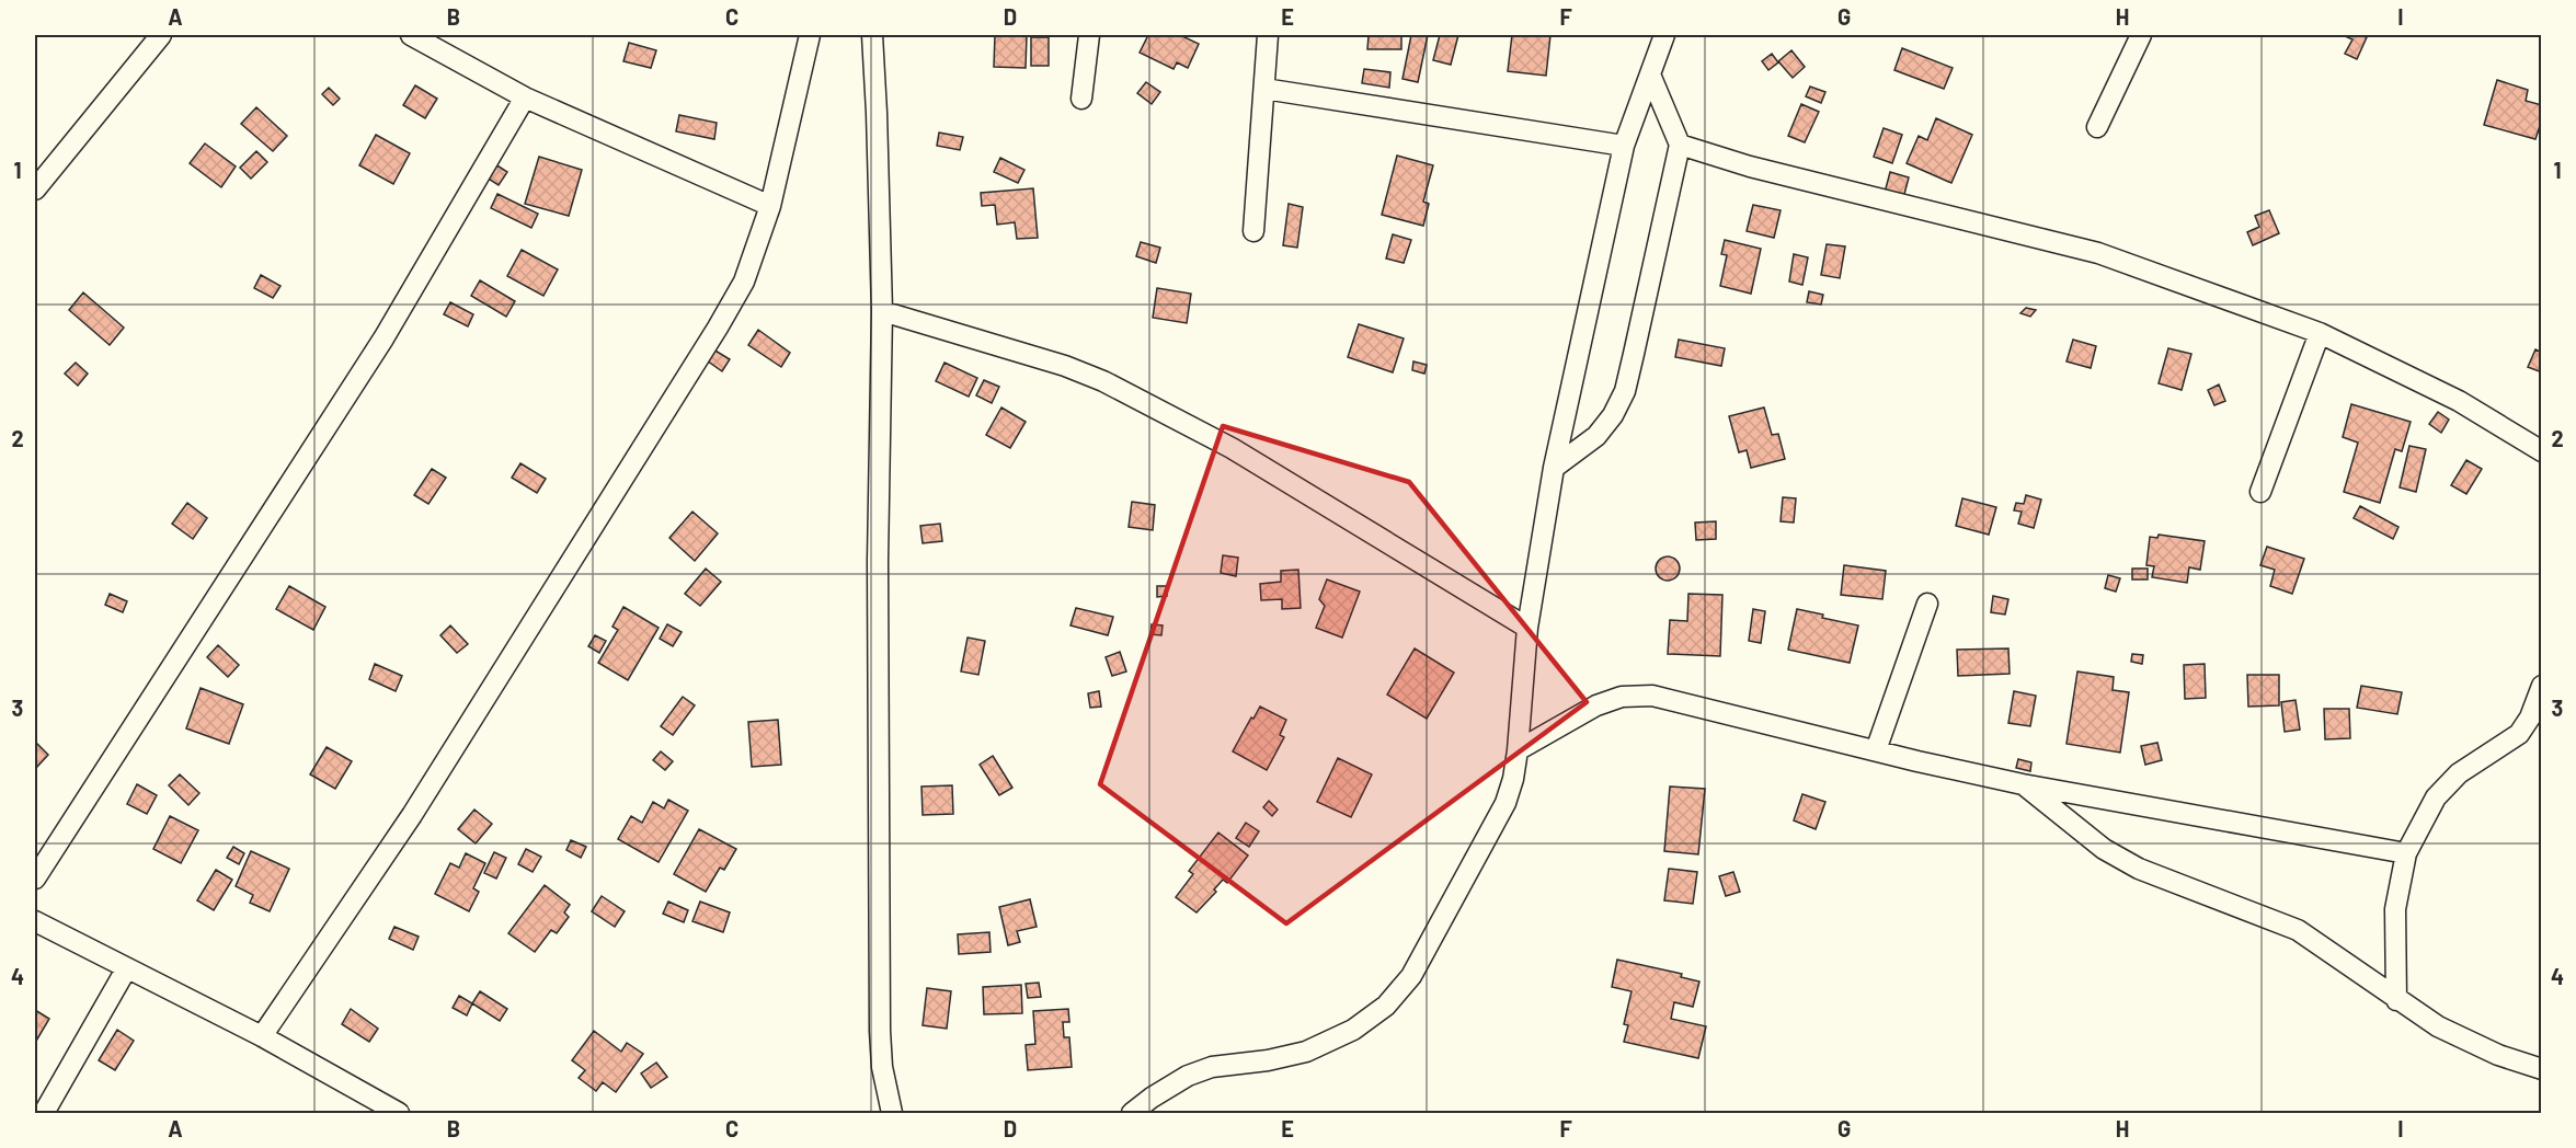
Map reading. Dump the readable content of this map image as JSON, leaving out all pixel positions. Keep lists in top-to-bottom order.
{
  "grid": {
    "columns": [
      "A",
      "B",
      "C",
      "D",
      "E",
      "F",
      "G",
      "H",
      "I"
    ],
    "rows": [
      "1",
      "2",
      "3",
      "4"
    ]
  }
}
